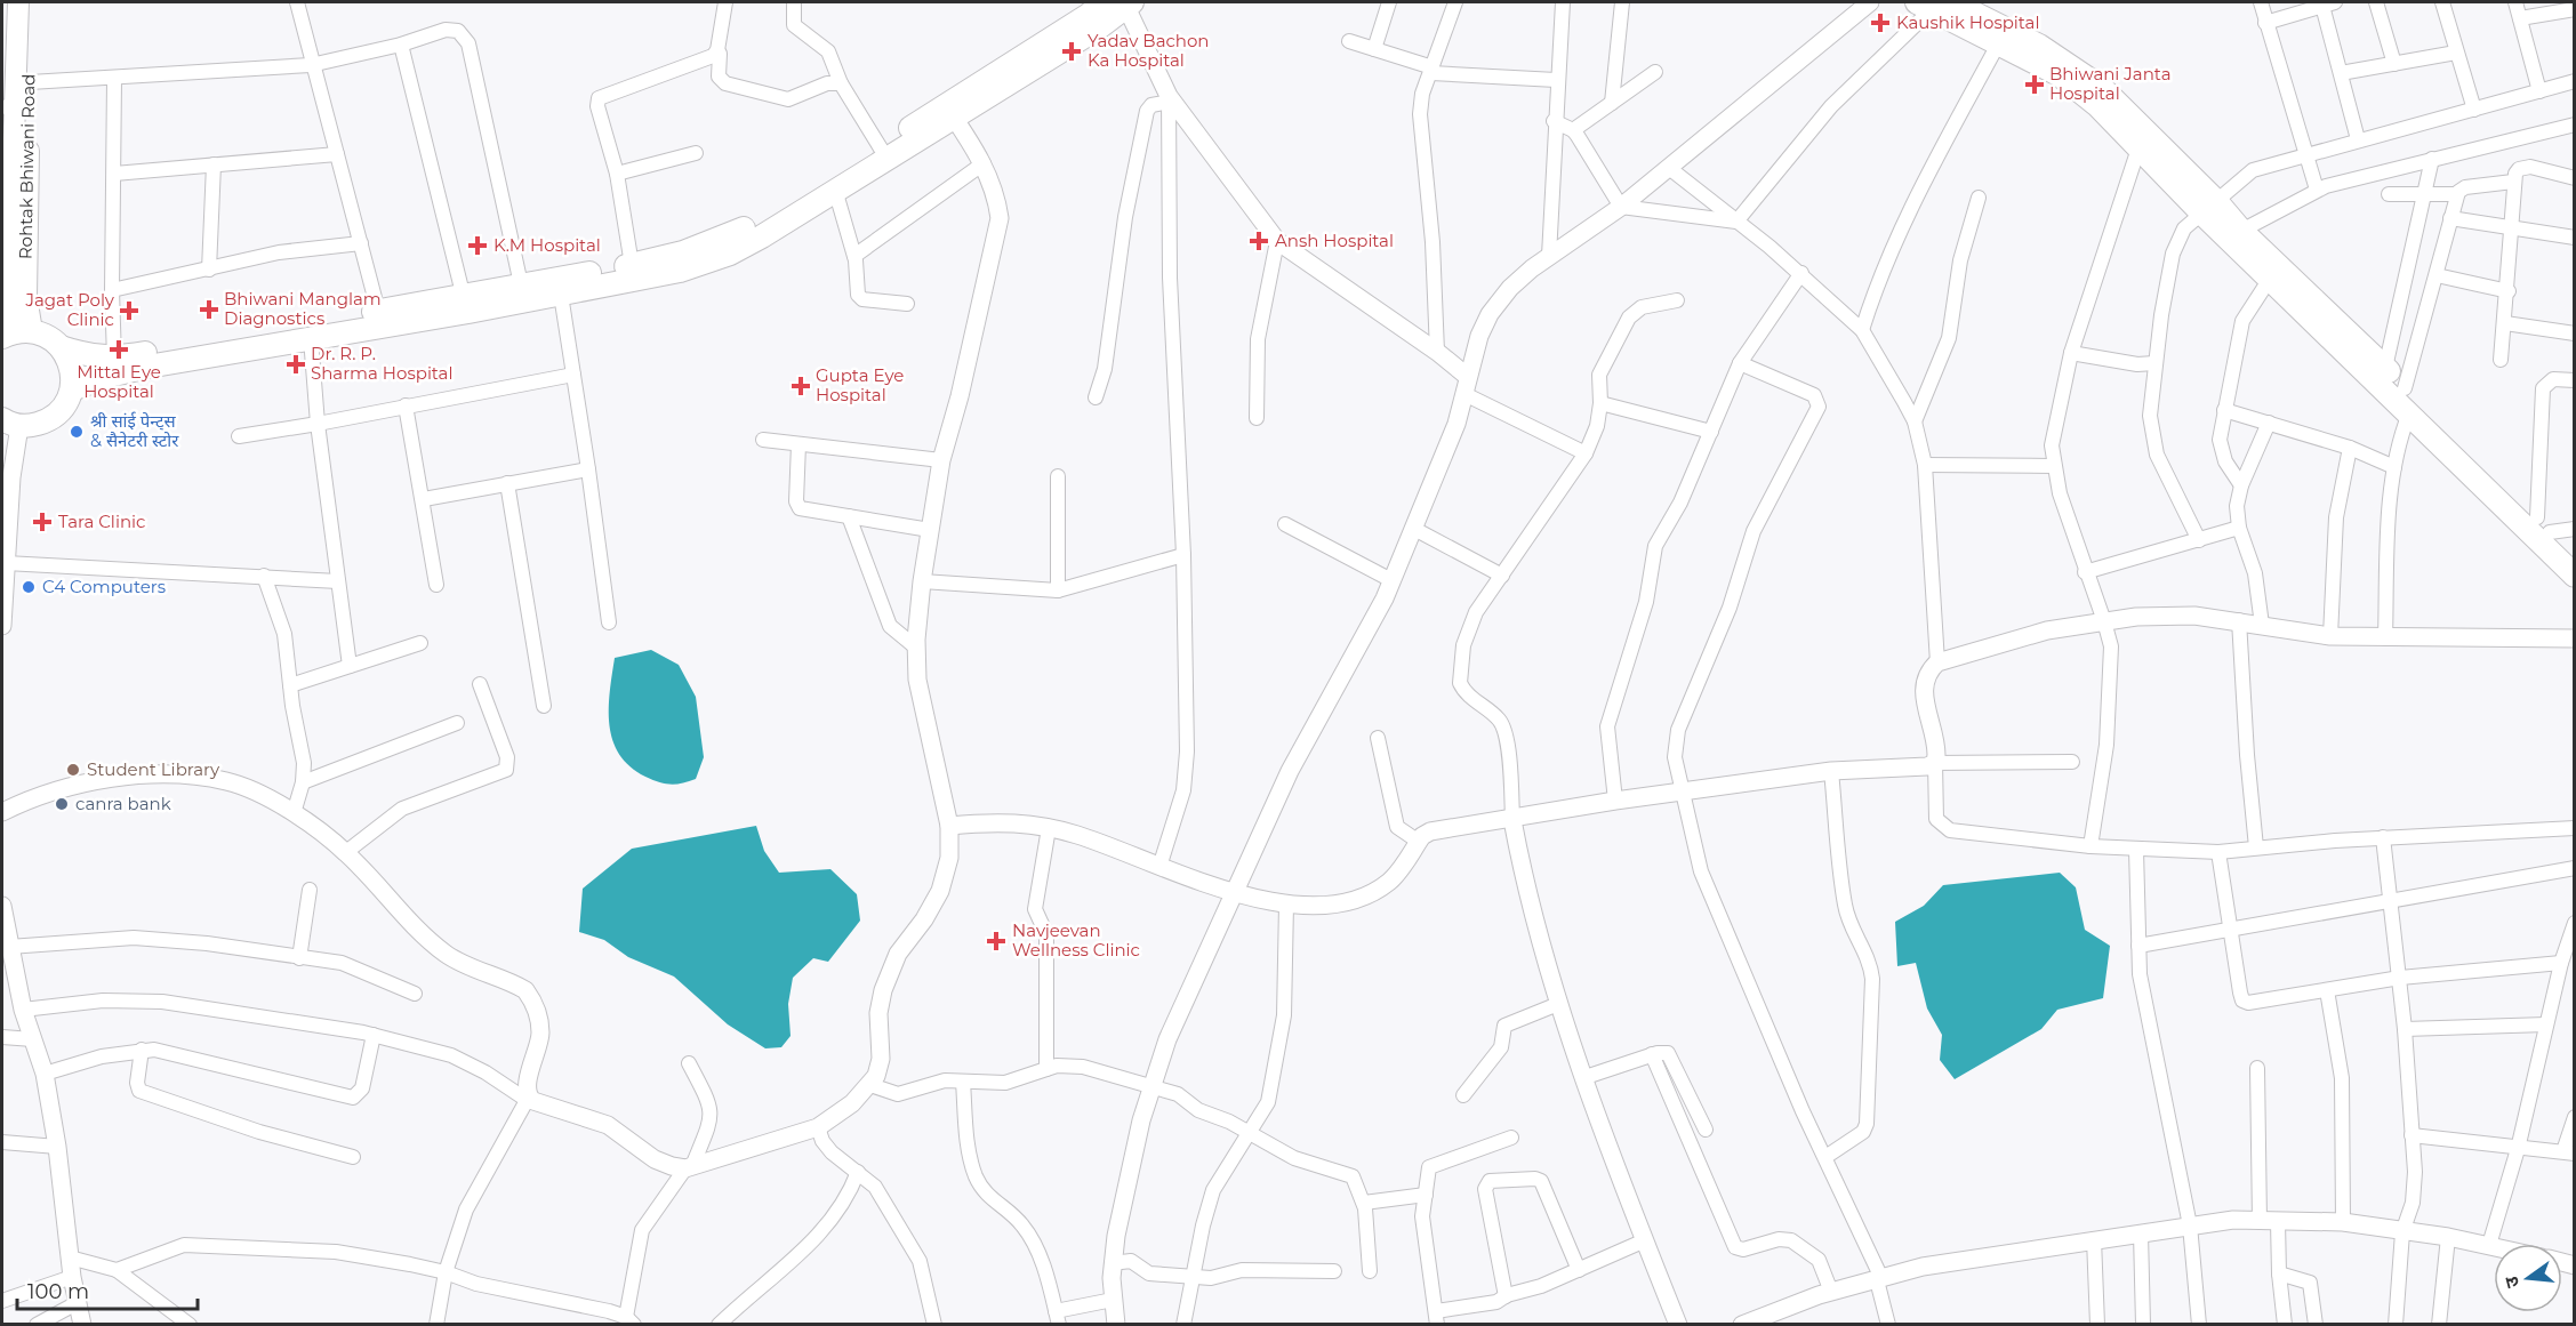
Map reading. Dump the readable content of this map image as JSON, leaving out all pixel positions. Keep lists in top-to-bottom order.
{
  "streets": {
    "main road": ["Rohtak Bhiwani Road"]
  },
  "places": {
    "health": [
      "Kaushik Hospital",
      "Yadav Bachon Ka Hospital",
      "Bhiwani Janta Hospital",
      "Ansh Hospital",
      "K.M Hospital",
      "Bhiwani Manglam Diagnostics",
      "Jagat Poly Clinic",
      "Mittal Eye Hospital",
      "Dr. R. P. Sharma Hospital",
      "Gupta Eye Hospital",
      "Tara Clinic",
      "Navjeevan Wellness Clinic"
    ],
    "other": [
      "श्री सांई पेन्ट्स & सैनेटरी स्टोर",
      "C4 Computers",
      "Student Library",
      "canra bank"
    ]
  },
  "scale_bar": "100 m",
  "north": "left"
}
